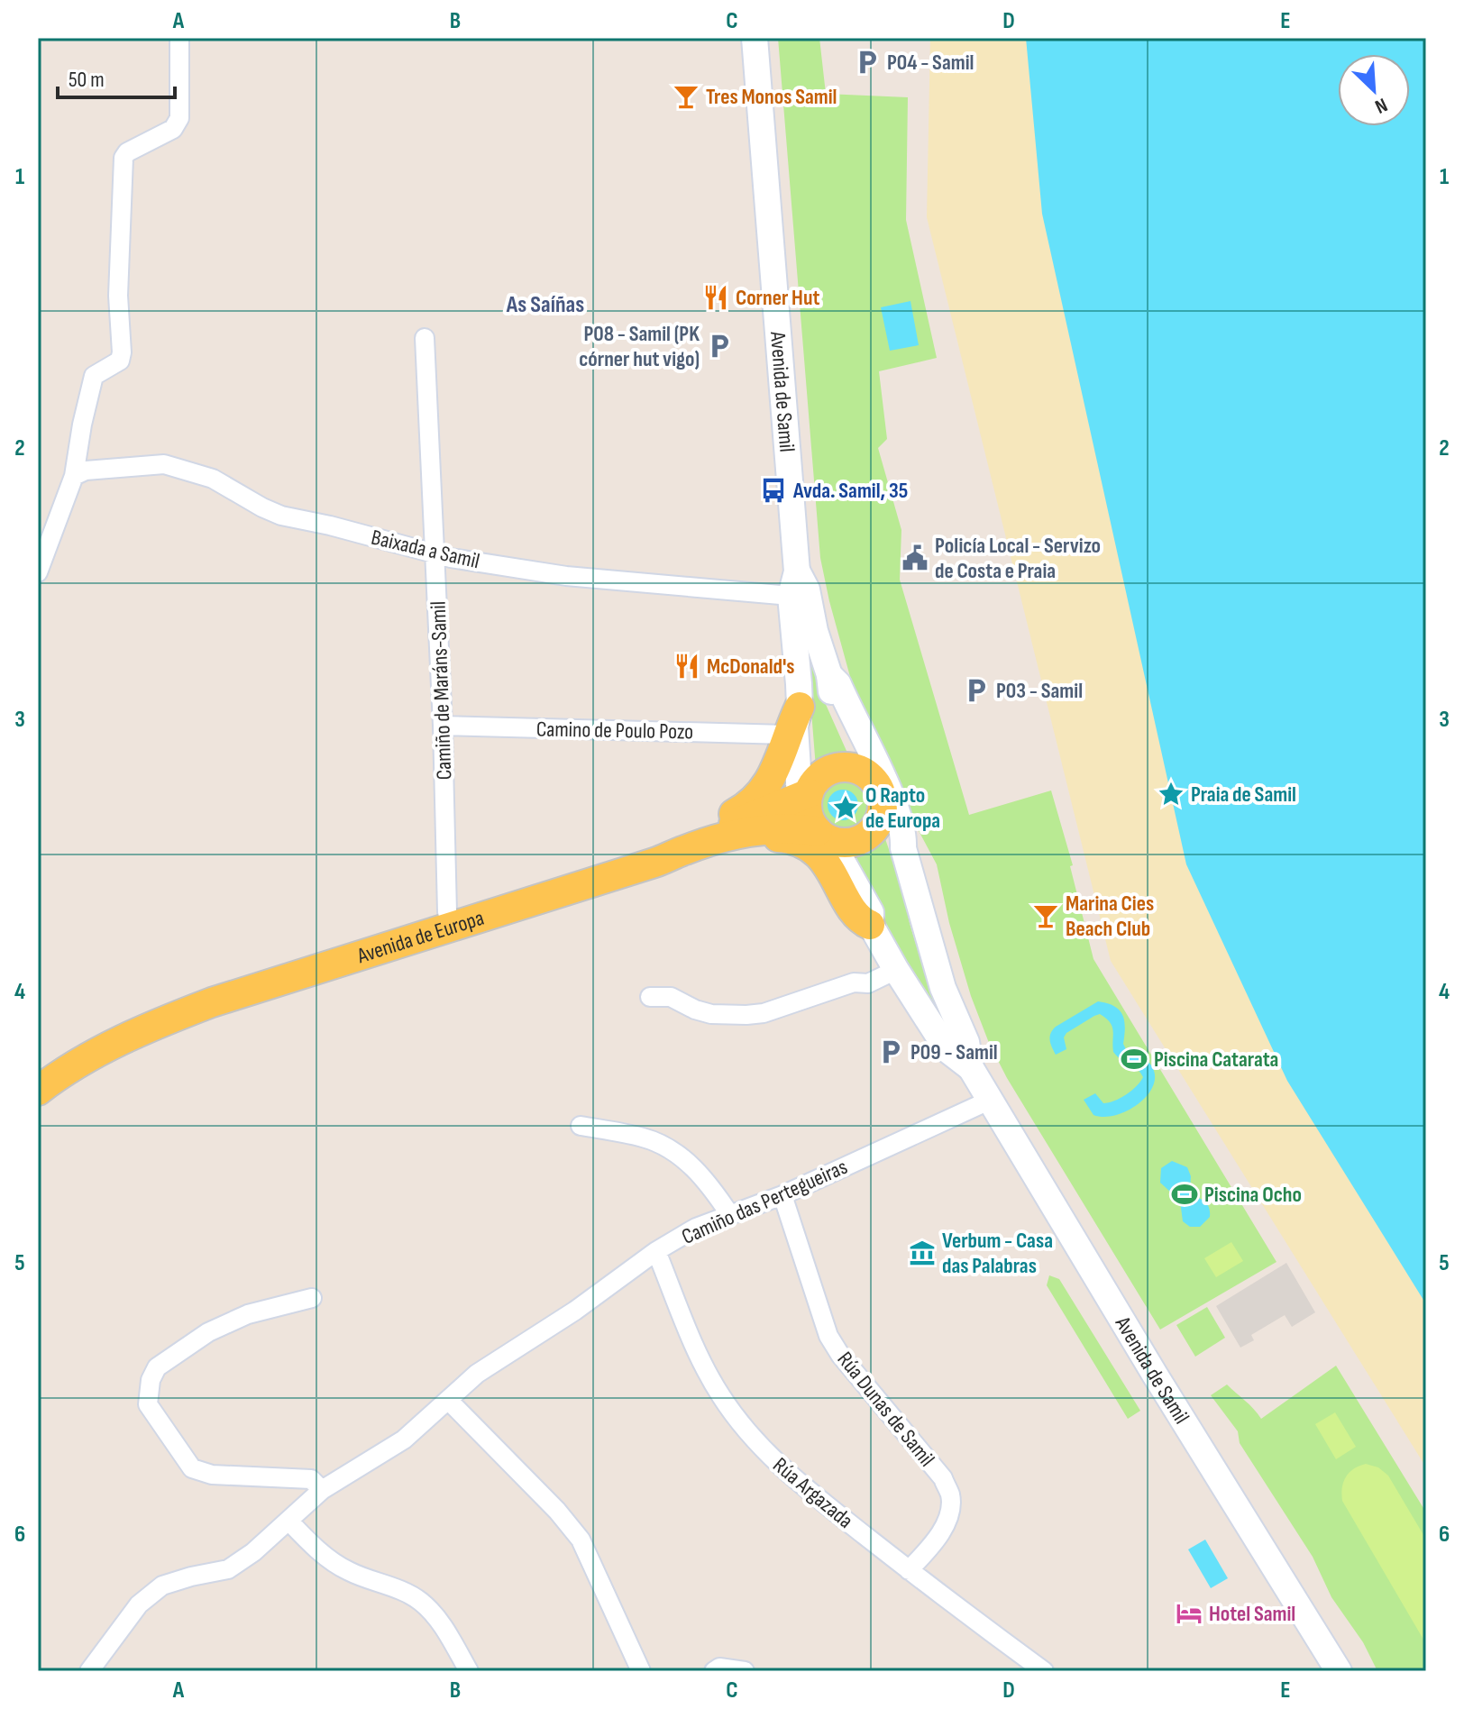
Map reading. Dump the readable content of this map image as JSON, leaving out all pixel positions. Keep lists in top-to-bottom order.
{
  "streets": {
    "main road": ["Avenida de Europa"],
    "street": [
      "Avenida de Samil",
      "Baixada a Samil",
      "Camiño de Maráns-Samil",
      "Camino de Poulo Pozo",
      "Camiño das Pertegueiras",
      "Rúa Dunas de Samil",
      "Rúa Argazada"
    ]
  },
  "crossings": [
    ["Avenida de Samil", "Baixada a Samil"],
    ["Avenida de Samil", "Avenida de Europa"],
    ["Avenida de Samil", "Camiño das Pertegueiras"],
    ["Baixada a Samil", "Camiño de Maráns-Samil"],
    ["Camiño de Maráns-Samil", "Camino de Poulo Pozo"],
    ["Camiño de Maráns-Samil", "Avenida de Europa"],
    ["Camiño das Pertegueiras", "Rúa Dunas de Samil"],
    ["Camiño das Pertegueiras", "Rúa Argazada"],
    ["Rúa Dunas de Samil", "Rúa Argazada"]
  ],
  "districts": ["As Saíñas"],
  "places": {
    "parking": [
      "P04 - Samil",
      "P08 - Samil (PK córner hut vigo)",
      "P03 - Samil",
      "P09 - Samil"
    ],
    "bar": ["Tres Monos Samil", "Marina Cies Beach Club"],
    "restaurant": ["Corner Hut", "McDonald's"],
    "bus stop": ["Avda. Samil, 35"],
    "public building": ["Policía Local - Servizo de Costa e Praia"],
    "place": ["Praia de Samil", "O Rapto de Europa"],
    "sports": ["Piscina Catarata", "Piscina Ocho"],
    "museum": ["Verbum - Casa das Palabras"],
    "hotel": ["Hotel Samil"]
  },
  "scale_bar": "50 m",
  "north": "bottom right",
  "grid": {
    "columns": [
      "A",
      "B",
      "C",
      "D",
      "E"
    ],
    "rows": [
      "1",
      "2",
      "3",
      "4",
      "5",
      "6"
    ]
  }
}
